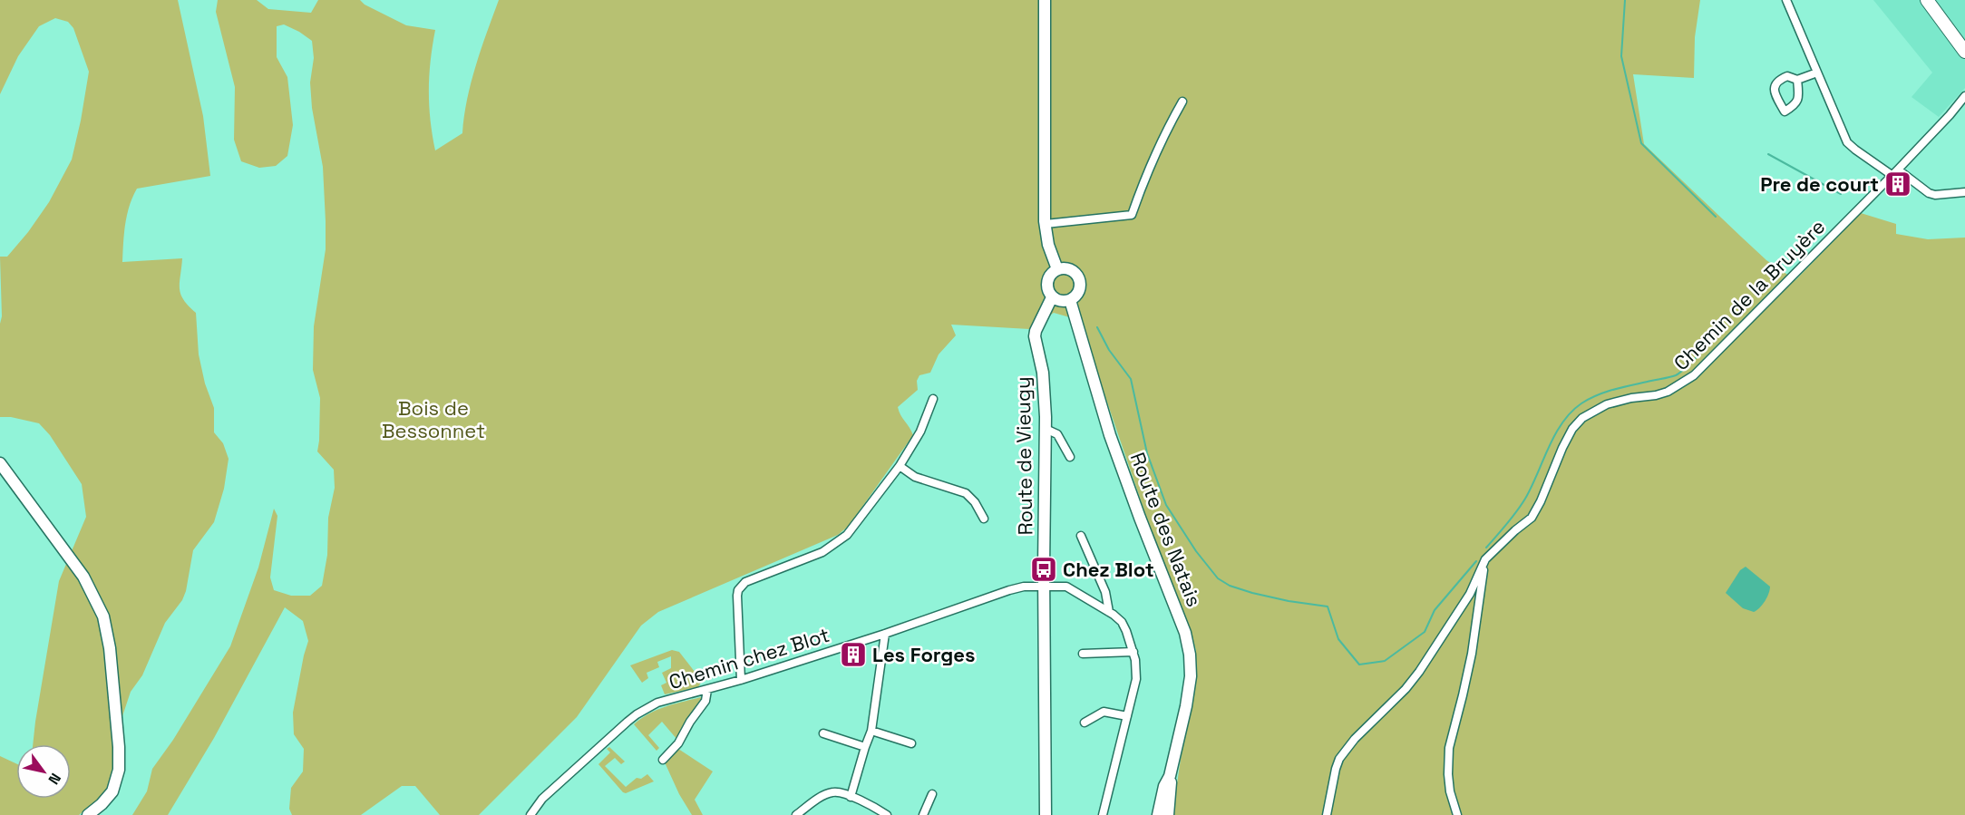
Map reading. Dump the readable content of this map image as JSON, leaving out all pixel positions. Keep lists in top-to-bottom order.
{
  "streets": {
    "street": [
      "Chemin de la Bruyère",
      "Route de Vieugy",
      "Route des Natais",
      "Chemin chez Blot"
    ]
  },
  "crossings": [
    ["Route de Vieugy", "Route des Natais"],
    ["Route de Vieugy", "Chemin chez Blot"]
  ],
  "parks": ["Bois de Bessonnet"],
  "places": {
    "building": ["Pre de court", "Les Forges"],
    "bus stop": ["Chez Blot"]
  },
  "north": "bottom right"
}
